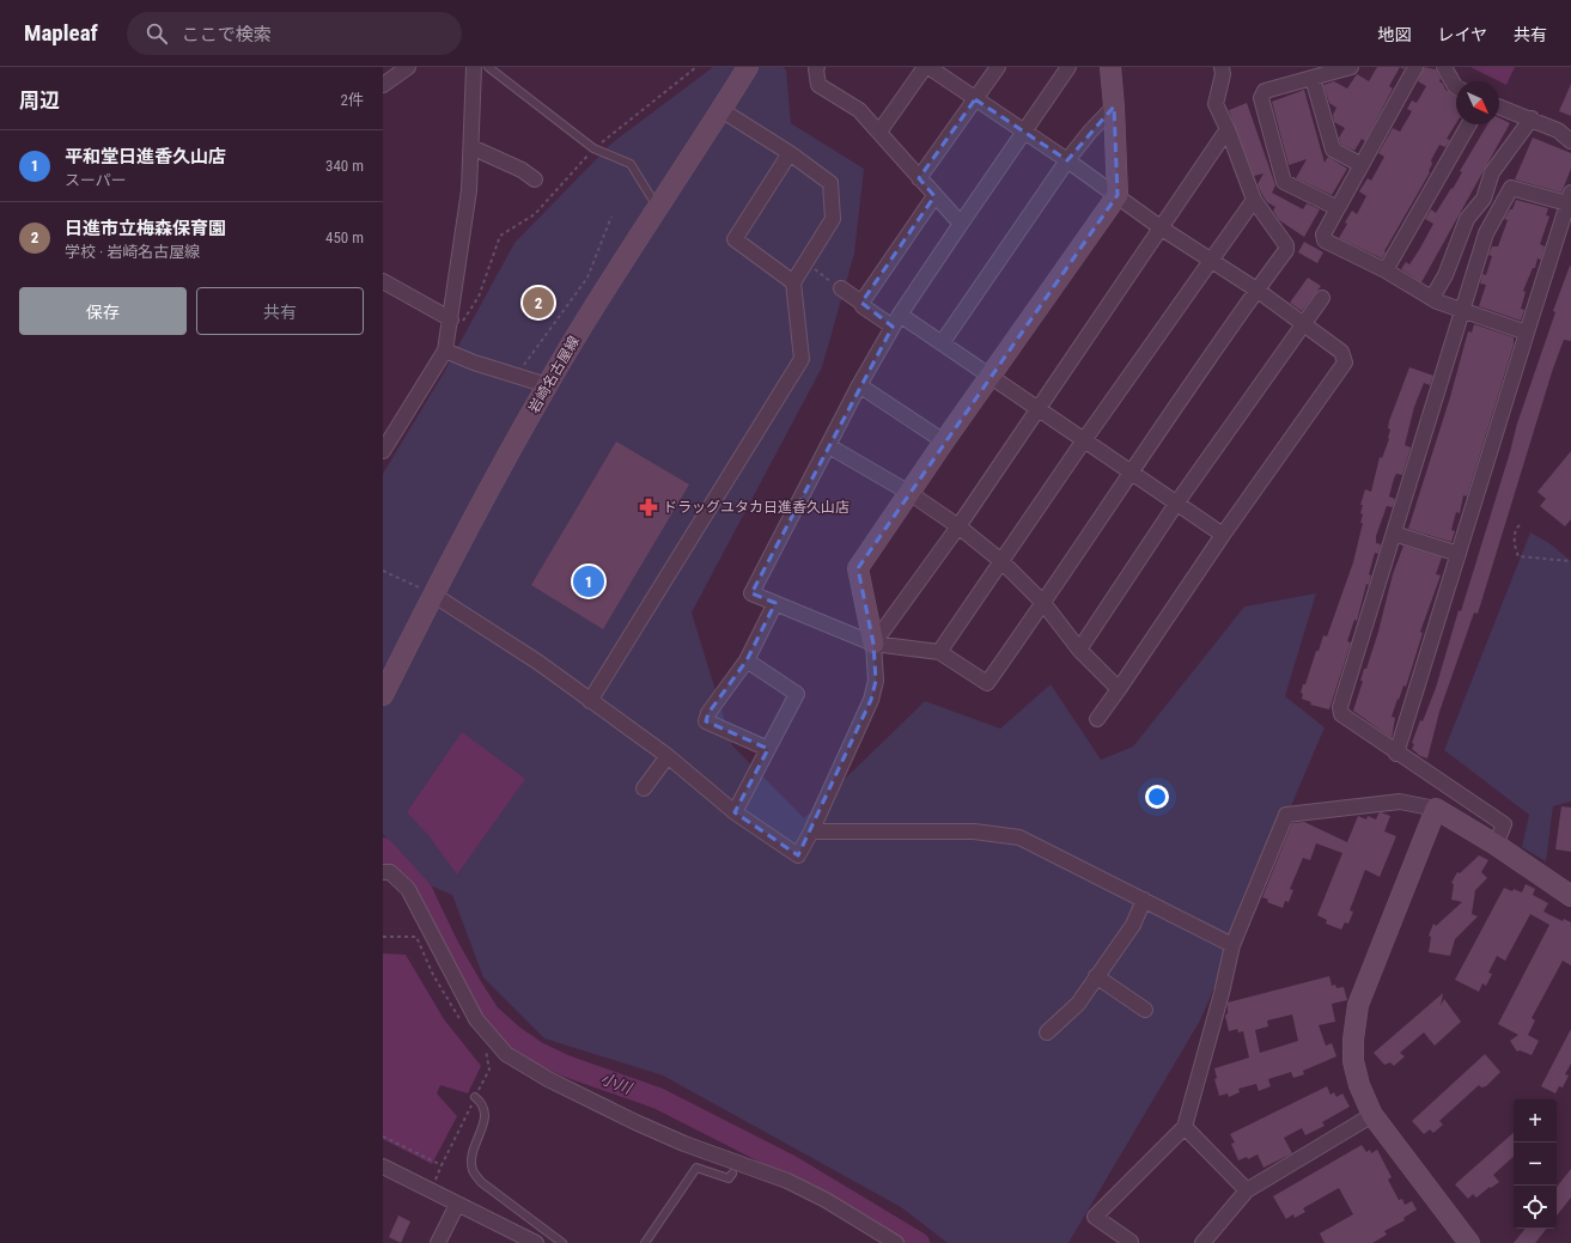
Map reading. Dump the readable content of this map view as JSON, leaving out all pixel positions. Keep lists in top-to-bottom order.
{
  "streets": {
    "street": ["岩崎名古屋線"]
  },
  "water": ["小川"],
  "places": {
    "pharmacy": ["ドラッグユタカ日進香久山店"]
  },
  "north": "bottom right",
  "page": {
    "header": "Mapleaf",
    "search": "ここで検索",
    "nav": ["地図", "レイヤ", "共有"],
    "heading": ["周辺", "2件"],
    "list": [
      {
        "mark": "1",
        "name": "平和堂日進香久山店",
        "note": "スーパー",
        "value": "340 m"
      },
      {
        "mark": "2",
        "name": "日進市立梅森保育園",
        "note": "学校 · 岩崎名古屋線",
        "value": "450 m"
      }
    ],
    "buttons": ["保存", "共有"],
    "pins": ["2", "1"],
    "map_buttons": ["+", "−"]
  }
}
